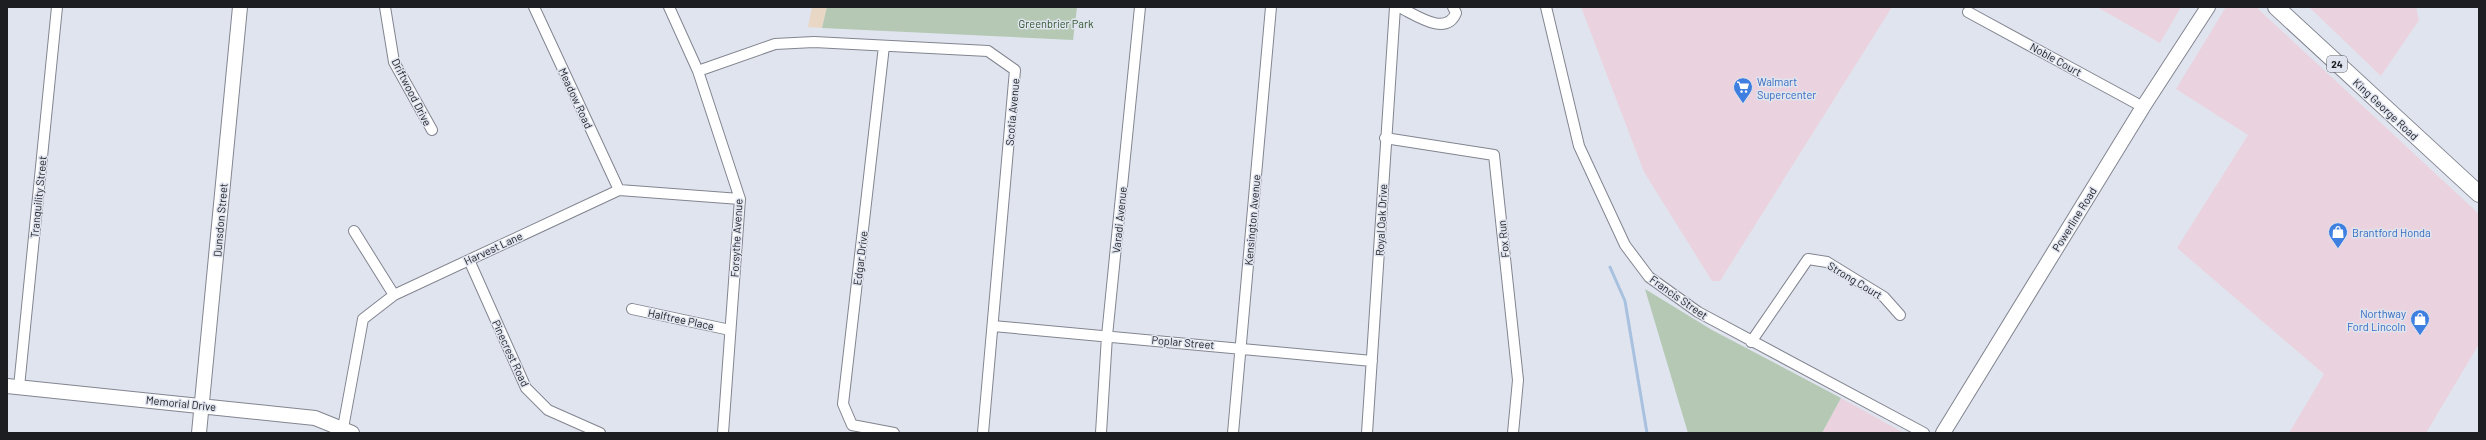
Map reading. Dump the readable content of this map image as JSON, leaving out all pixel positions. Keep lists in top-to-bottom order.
{
  "streets": {
    "main road": [
      "24",
      "King George Road",
      "Powerline Road",
      "Dunsdon Street",
      "Memorial Drive"
    ],
    "street": [
      "Noble Court",
      "Driftwood Drive",
      "Meadow Road",
      "Scotia Avenue",
      "Tranquility Street",
      "Varadi Avenue",
      "Kensington Avenue",
      "Royal Oak Drive",
      "Forsythe Avenue",
      "Fox Run",
      "Harvest Lane",
      "Edgar Drive",
      "Strong Court",
      "Francis Street",
      "Halftree Place",
      "Poplar Street",
      "Pinecrest Road"
    ]
  },
  "crossings": [
    ["Noble Court", "Powerline Road"],
    ["Meadow Road", "Harvest Lane"],
    ["Scotia Avenue", "Forsythe Avenue"],
    ["Scotia Avenue", "Edgar Drive"],
    ["Scotia Avenue", "Poplar Street"],
    ["Tranquility Street", "Memorial Drive"],
    ["Dunsdon Street", "Memorial Drive"],
    ["Varadi Avenue", "Poplar Street"],
    ["Kensington Avenue", "Poplar Street"],
    ["Royal Oak Drive", "Fox Run"],
    ["Royal Oak Drive", "Poplar Street"],
    ["Forsythe Avenue", "Harvest Lane"],
    ["Forsythe Avenue", "Halftree Place"],
    ["Harvest Lane", "Pinecrest Road"],
    ["Harvest Lane", "Memorial Drive"],
    ["Strong Court", "Francis Street"]
  ],
  "parks": ["Greenbrier Park"],
  "places": {
    "supermarket": ["Walmart Supercenter"],
    "shop": ["Brantford Honda", "Northway Ford Lincoln"]
  }
}
